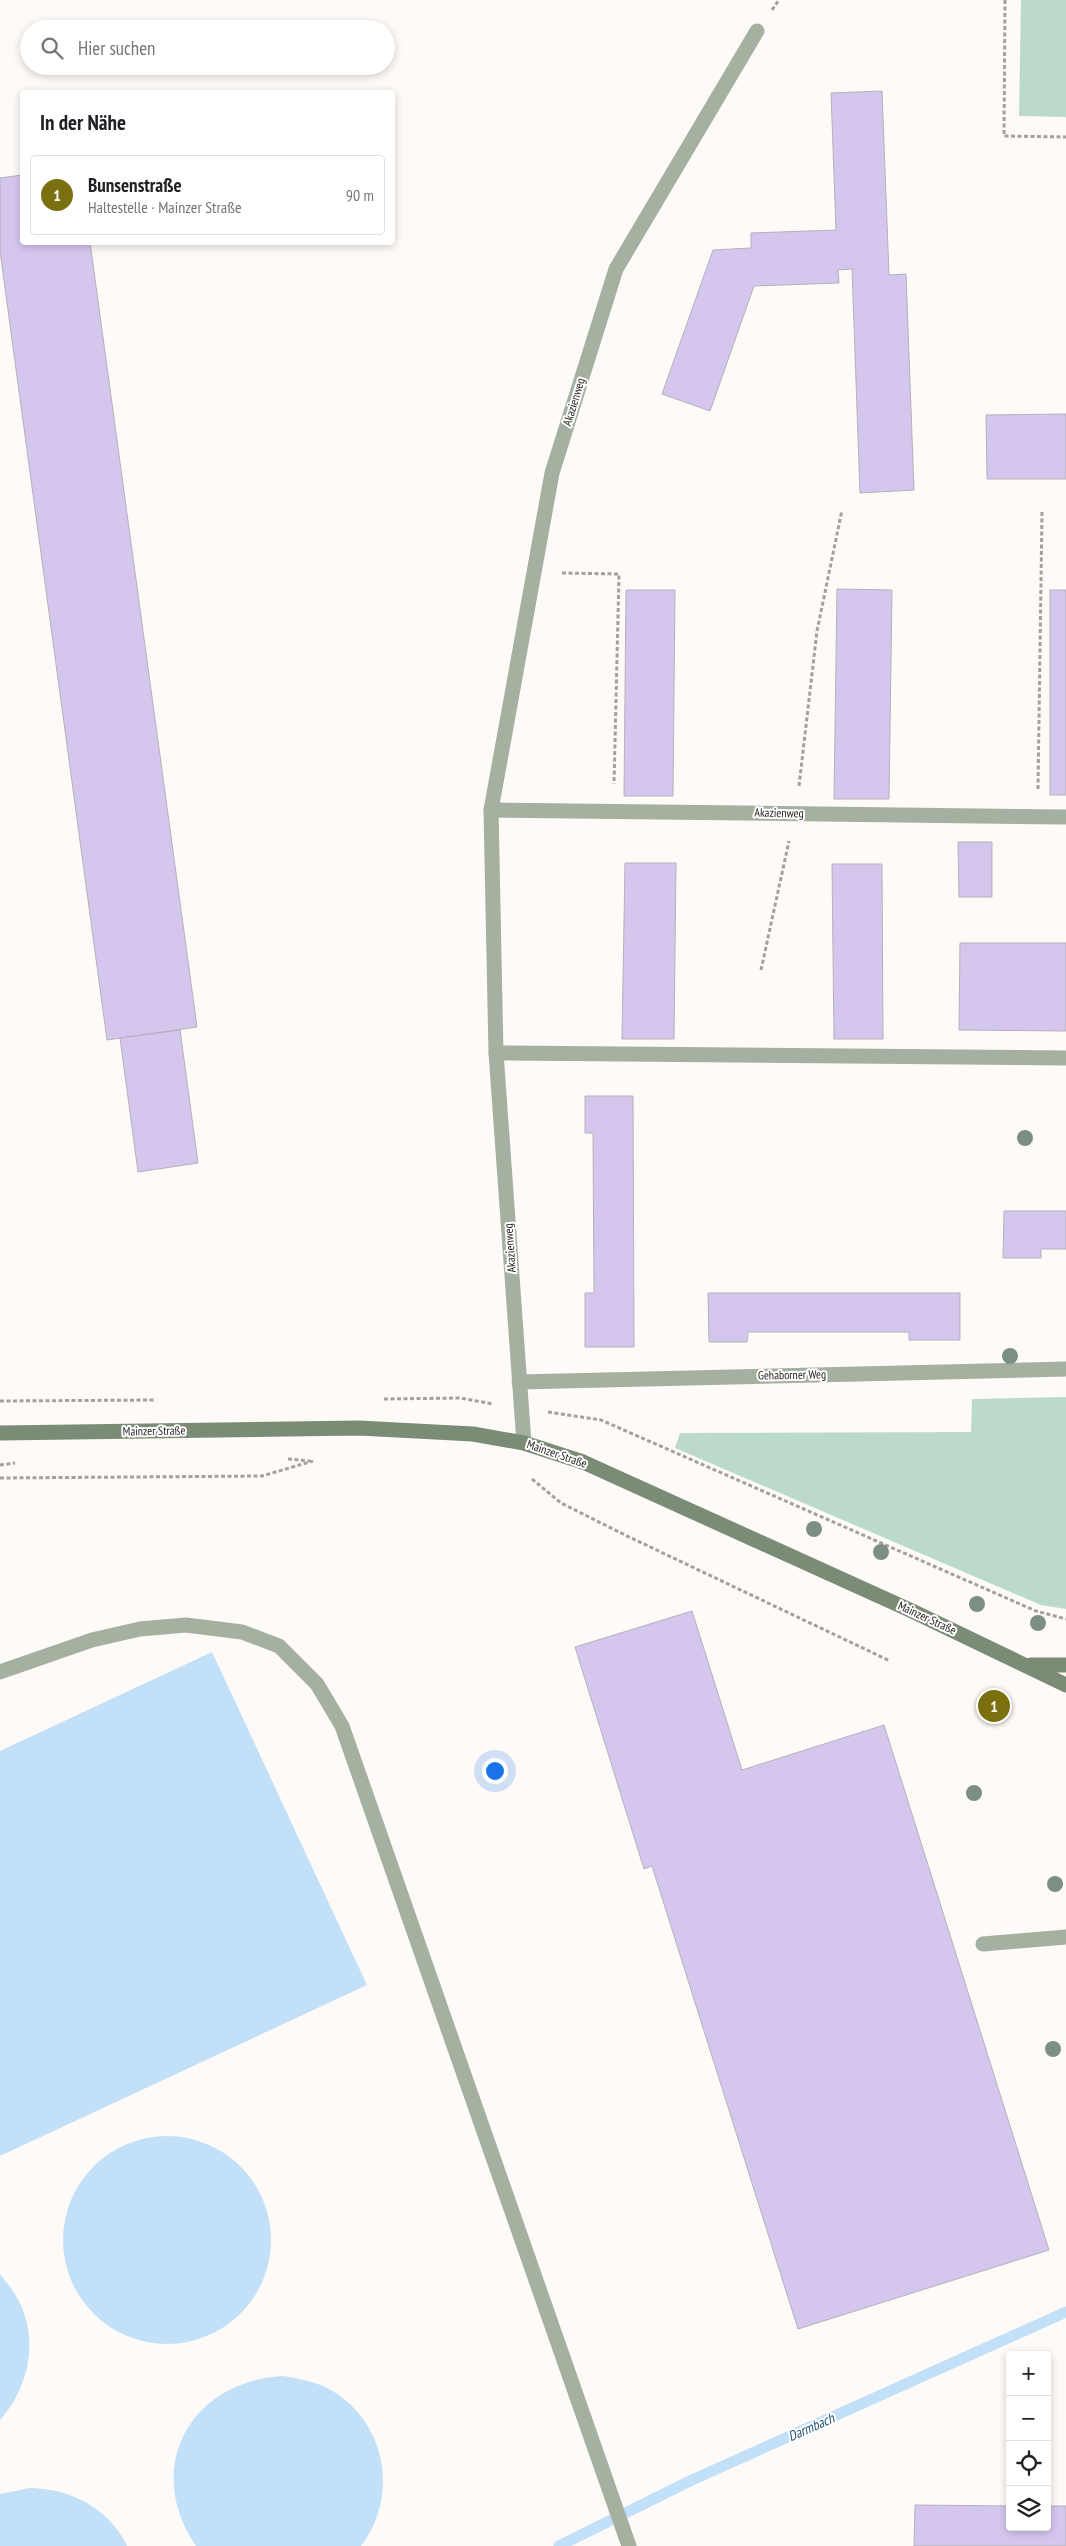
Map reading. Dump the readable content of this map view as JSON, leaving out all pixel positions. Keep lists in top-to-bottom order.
{
  "streets": {
    "main road": ["Mainzer Straße"],
    "street": ["Akazienweg", "Gehaborner Weg"]
  },
  "crossings": [
    ["Akazienweg", "Gehaborner Weg"],
    ["Akazienweg", "Mainzer Straße"]
  ],
  "water": ["Darmbach"],
  "page": {
    "search": "Hier suchen",
    "heading": "In der Nähe",
    "list": [
      {
        "mark": "1",
        "name": "Bunsenstraße",
        "note": "Haltestelle · Mainzer Straße",
        "value": "90 m"
      }
    ],
    "pins": "1",
    "map_buttons": ["+", "−"]
  }
}
